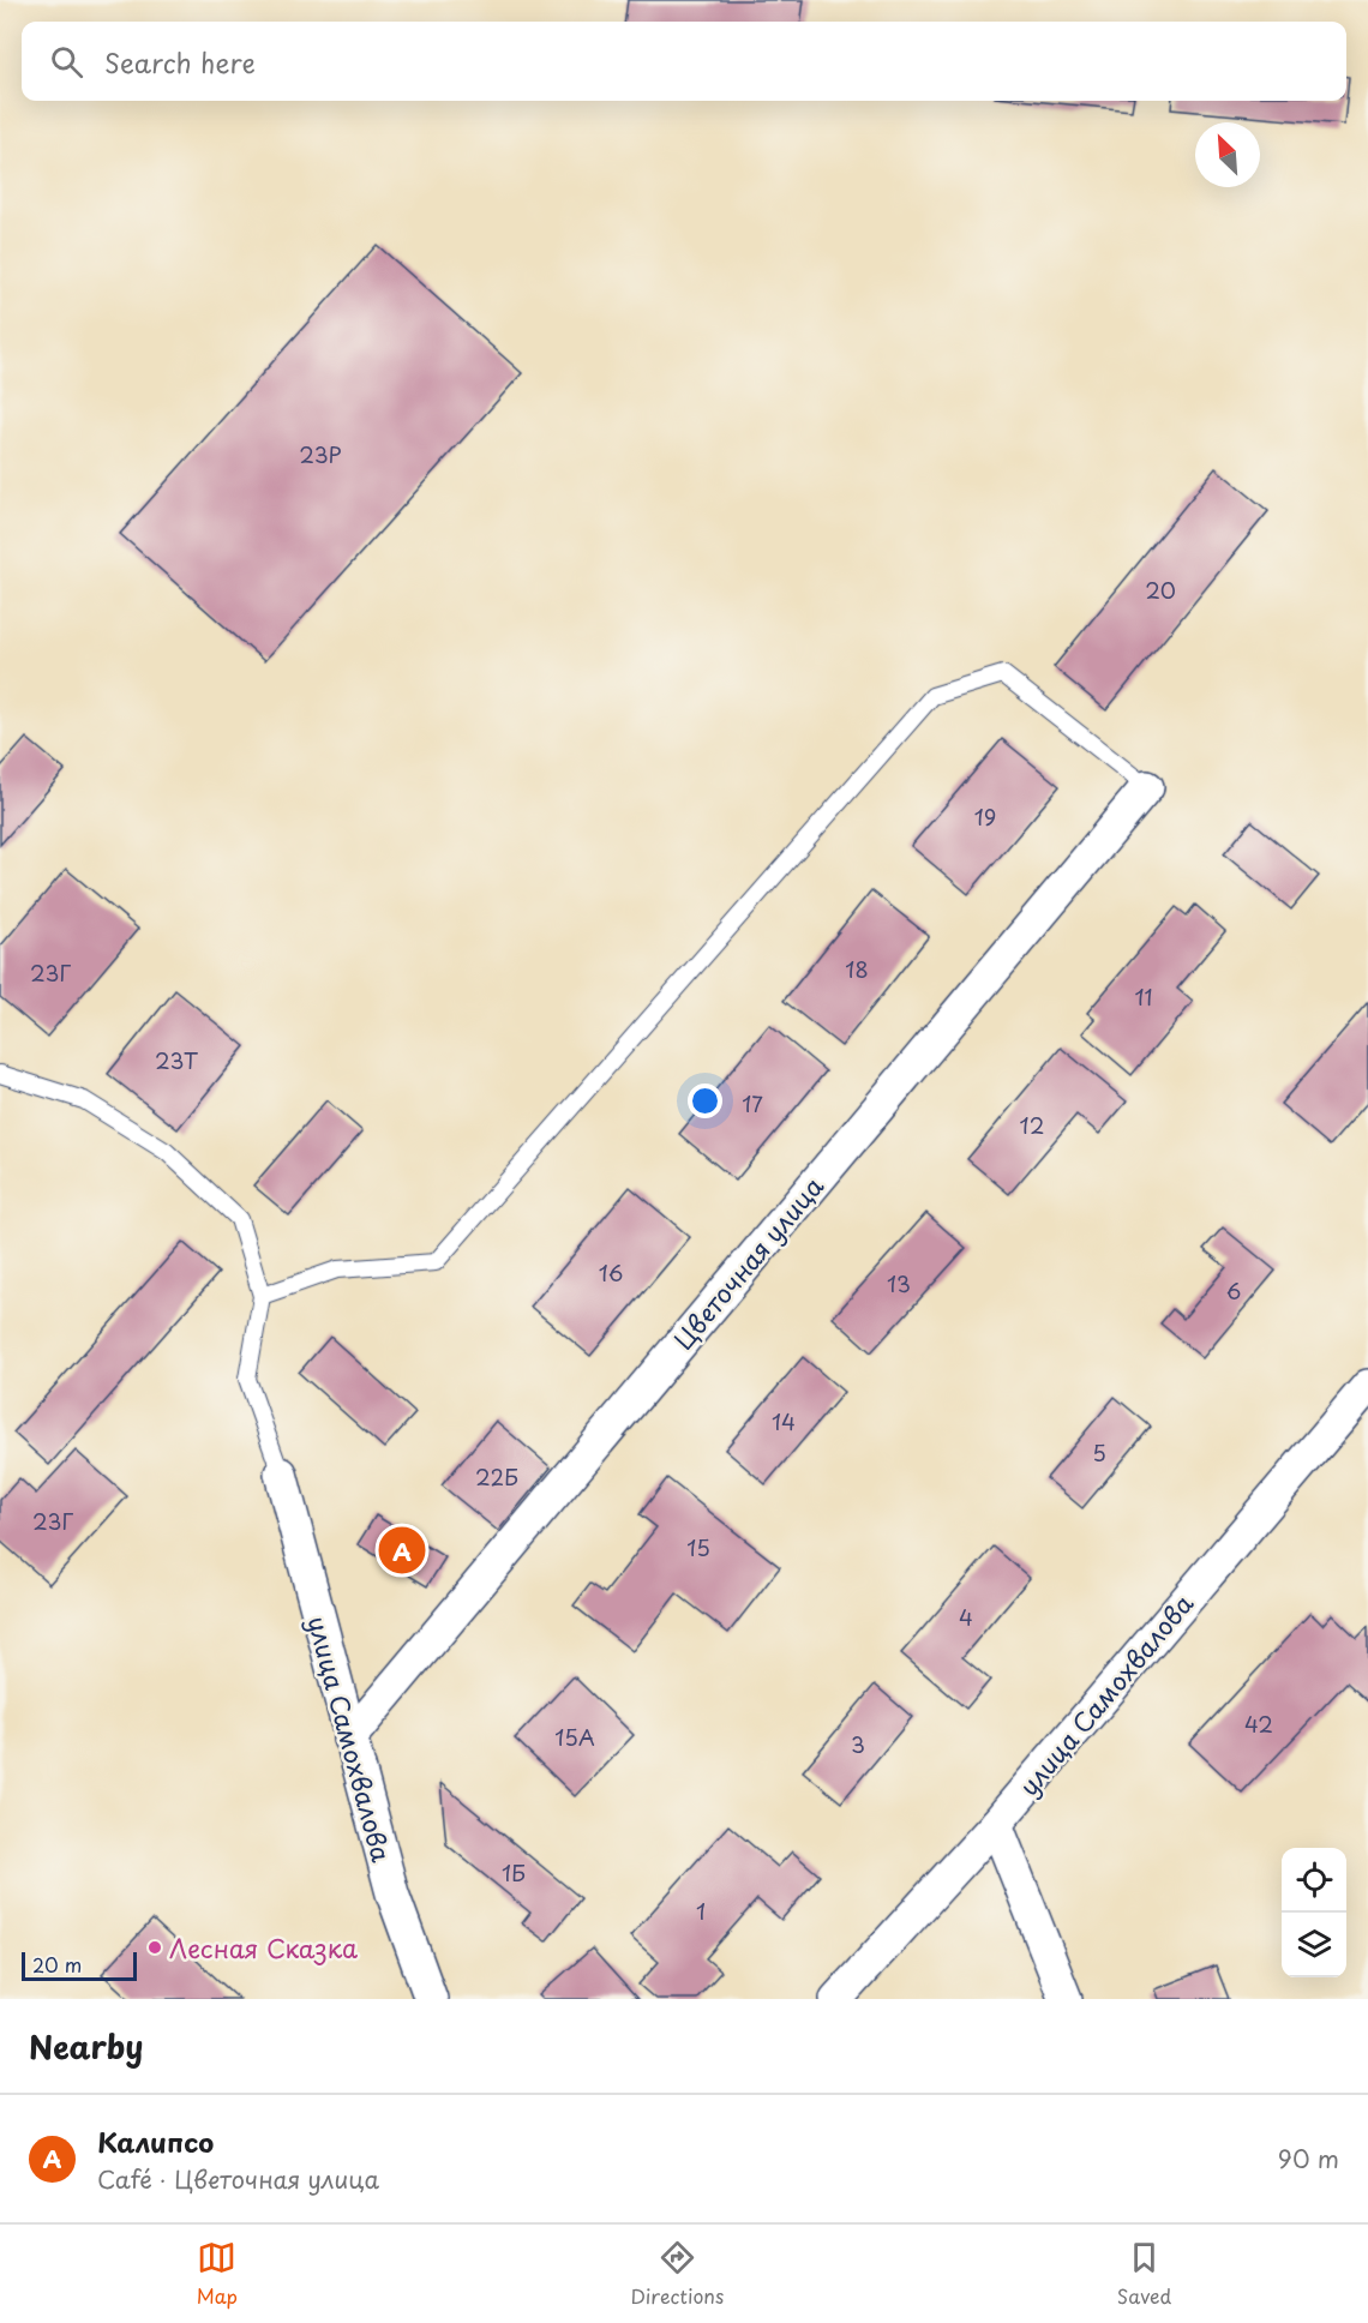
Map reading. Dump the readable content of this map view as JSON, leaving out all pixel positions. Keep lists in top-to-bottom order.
{
  "streets": {
    "street": ["Цветочная улица", "улица Самохвалова"]
  },
  "crossings": [
    ["Цветочная улица", "улица Самохвалова"]
  ],
  "places": ["Лесная Сказка"],
  "house_numbers": [
    "23Р",
    "20",
    "19",
    "18",
    "23Г",
    "11",
    "23Т",
    "17",
    "12",
    "16",
    "13",
    "6",
    "14",
    "5",
    "22Б",
    "23Г",
    "15",
    "4",
    "42",
    "15А",
    "3",
    "1Б",
    "1"
  ],
  "scale_bar": "20 m",
  "north": "top left",
  "page": {
    "search": "Search here",
    "pins": "A",
    "scale": "20 m",
    "heading": "Nearby",
    "list": [
      {
        "mark": "A",
        "name": "Калипсо",
        "note": "Café · Цветочная улица",
        "value": "90 m"
      }
    ],
    "nav": ["Map", "Directions", "Saved"]
  }
}
